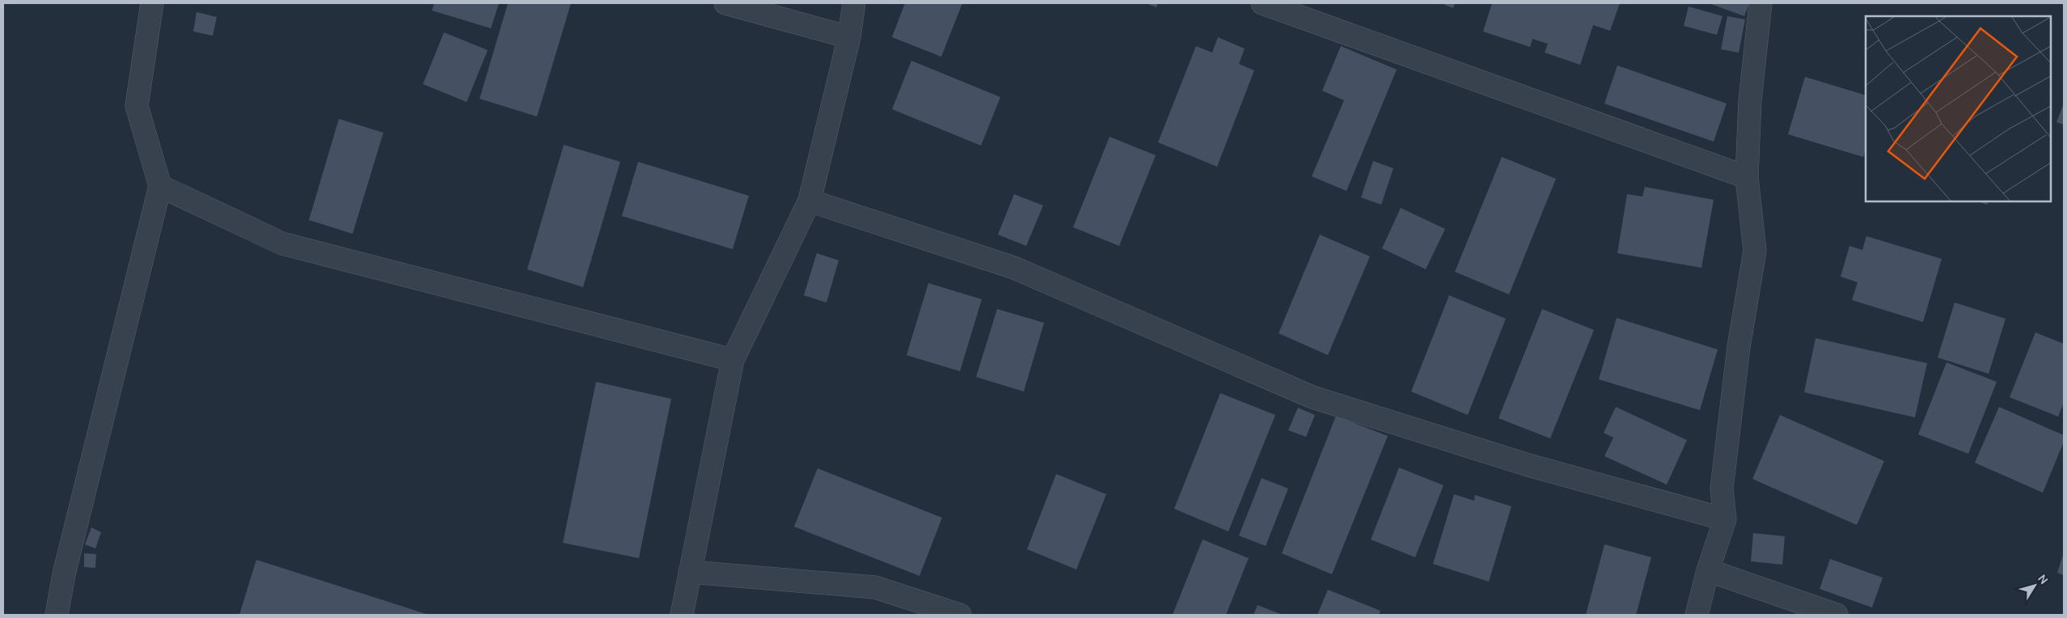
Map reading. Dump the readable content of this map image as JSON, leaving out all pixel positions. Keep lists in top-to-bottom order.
{
  "north": "top right"
}
